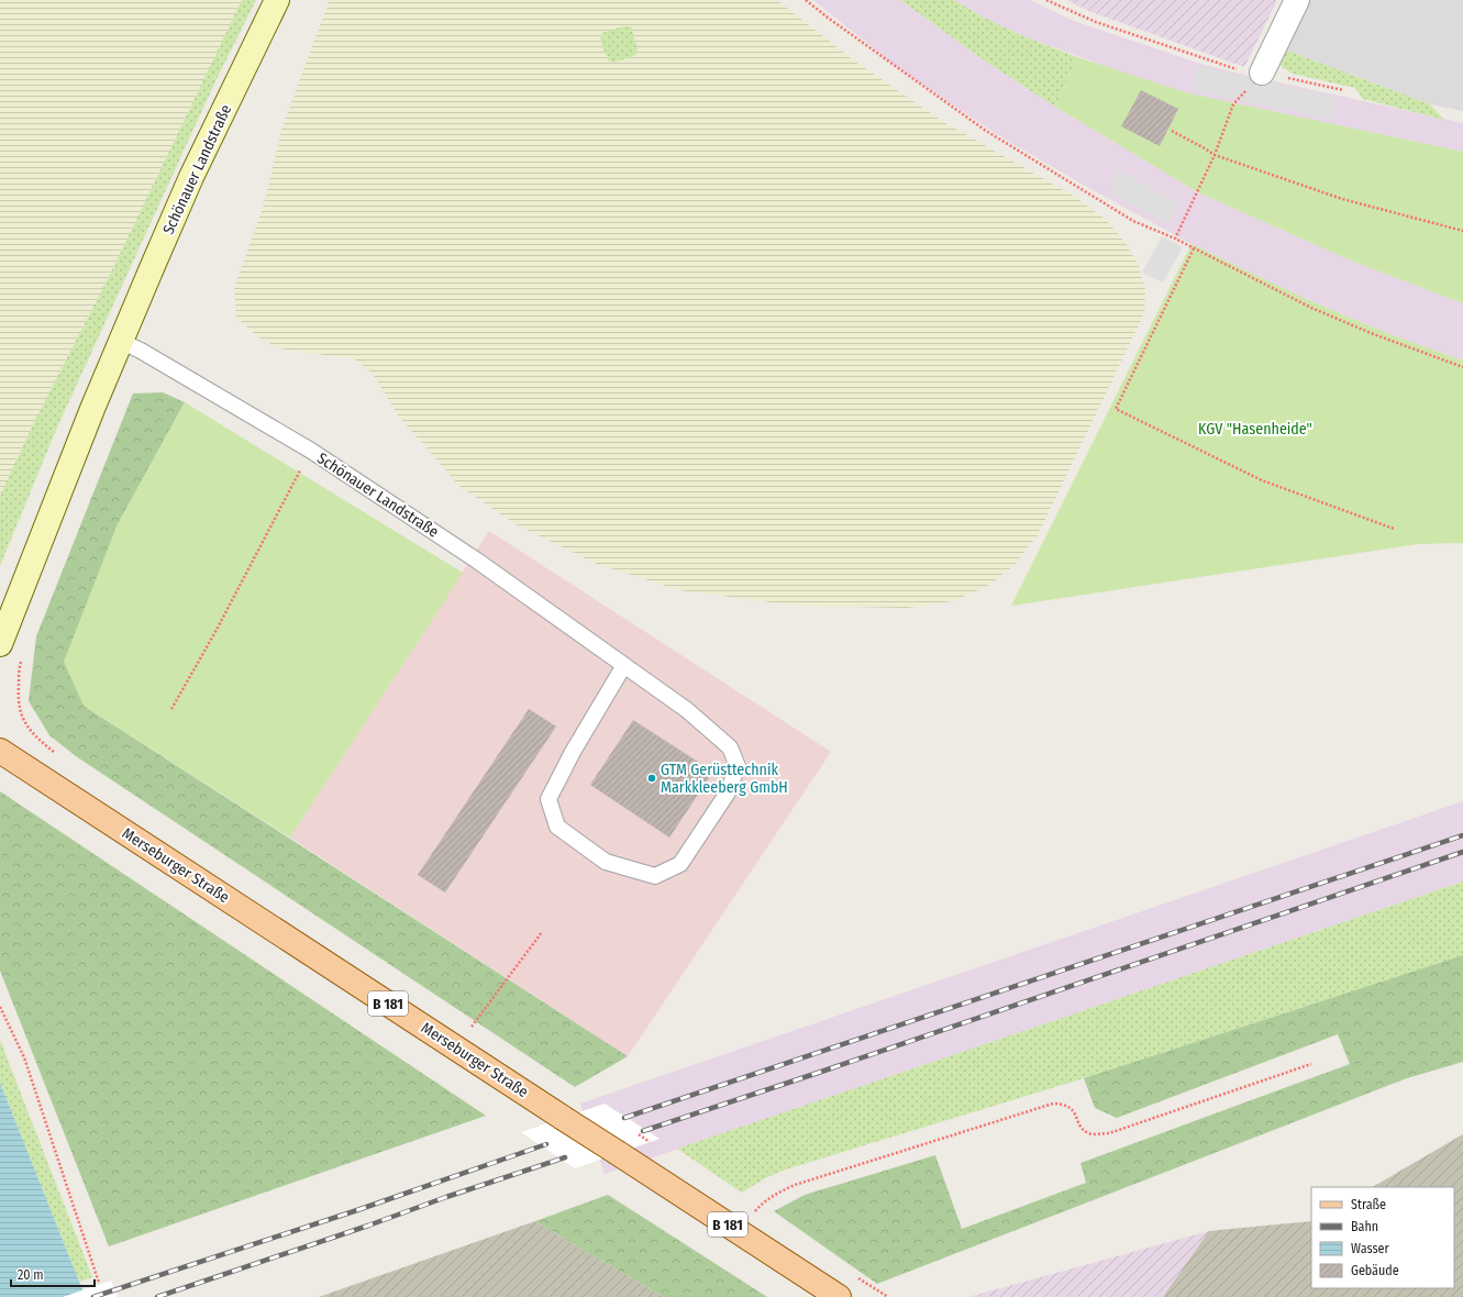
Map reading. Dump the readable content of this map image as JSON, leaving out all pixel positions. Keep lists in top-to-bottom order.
{
  "streets": {
    "main road": ["Merseburger Straße", "B 181"],
    "street": ["Schönauer Landstraße"]
  },
  "parks": ["KGV \"Hasenheide\""],
  "places": ["GTM Gerüsttechnik Markkleeberg GmbH"],
  "legend": [
    "Straße",
    "Bahn",
    "Wasser",
    "Gebäude"
  ],
  "scale_bar": "20 m"
}
